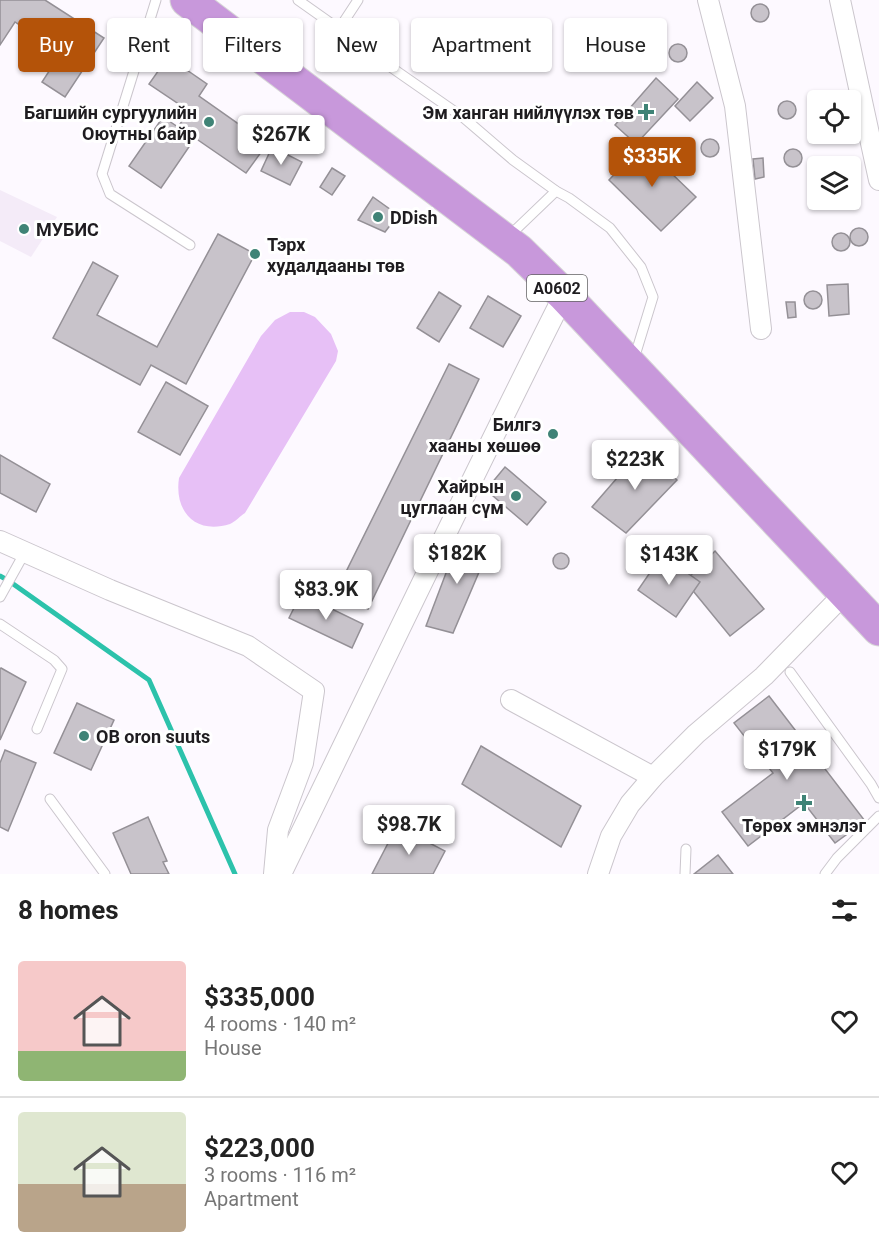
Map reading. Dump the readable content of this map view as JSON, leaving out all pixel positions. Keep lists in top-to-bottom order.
{
  "streets": {
    "highway": ["A0602"]
  },
  "places": {
    "health": ["Эм ханган нийлүүлэх төв", "Төрөх эмнэлэг"],
    "other": [
      "Багшийн сургуулийн Оюутны байр",
      "DDish",
      "МУБИС",
      "Тэрх худалдааны төв",
      "Билгэ хааны хөшөө",
      "Хайрын цуглаан сүм",
      "OB oron suuts"
    ]
  },
  "page": {
    "chip": [
      "Buy",
      "Rent",
      "Filters",
      "New",
      "Apartment",
      "House"
    ],
    "price": [
      "$267K",
      "$335K",
      "$223K",
      "$182K",
      "$143K",
      "$83.9K",
      "$179K",
      "$98.7K"
    ],
    "heading": "8 homes",
    "list": [
      {
        "name": "$335,000",
        "note": "4 rooms · 140 m² · House"
      },
      {
        "name": "$223,000",
        "note": "3 rooms · 116 m² · Apartment"
      }
    ]
  }
}
